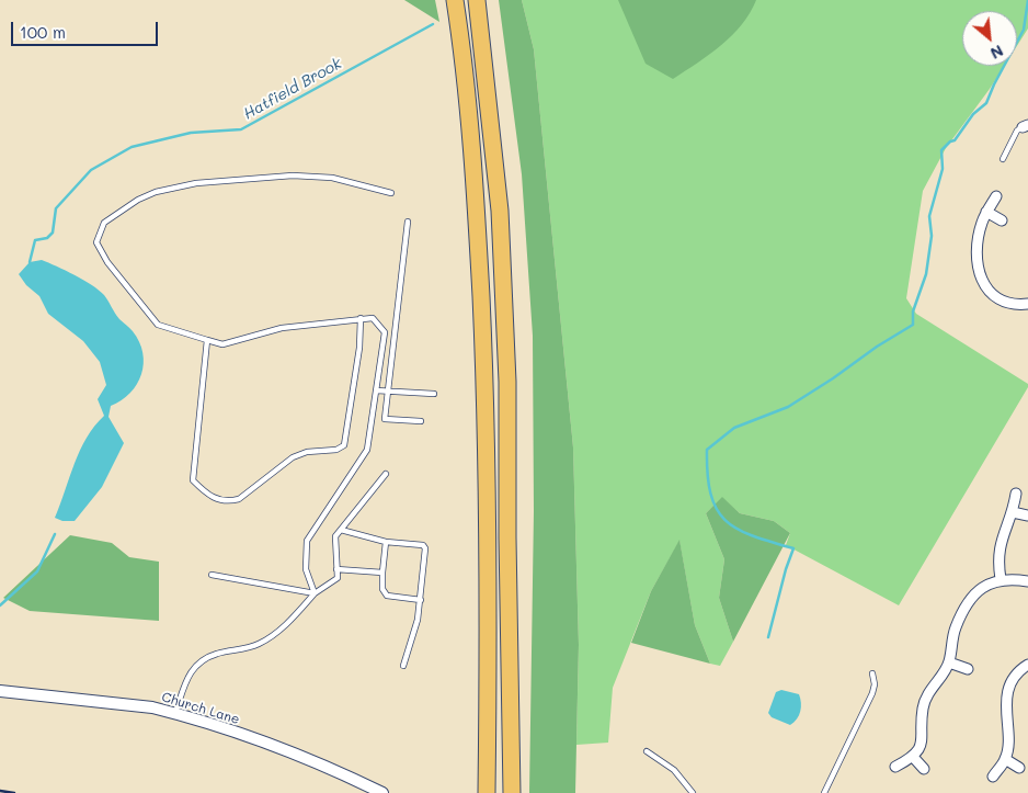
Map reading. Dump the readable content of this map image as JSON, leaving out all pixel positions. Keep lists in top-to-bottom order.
{
  "streets": {
    "street": ["Church Lane"]
  },
  "water": ["Hatfield Brook"],
  "scale_bar": "100 m",
  "north": "bottom right"
}
